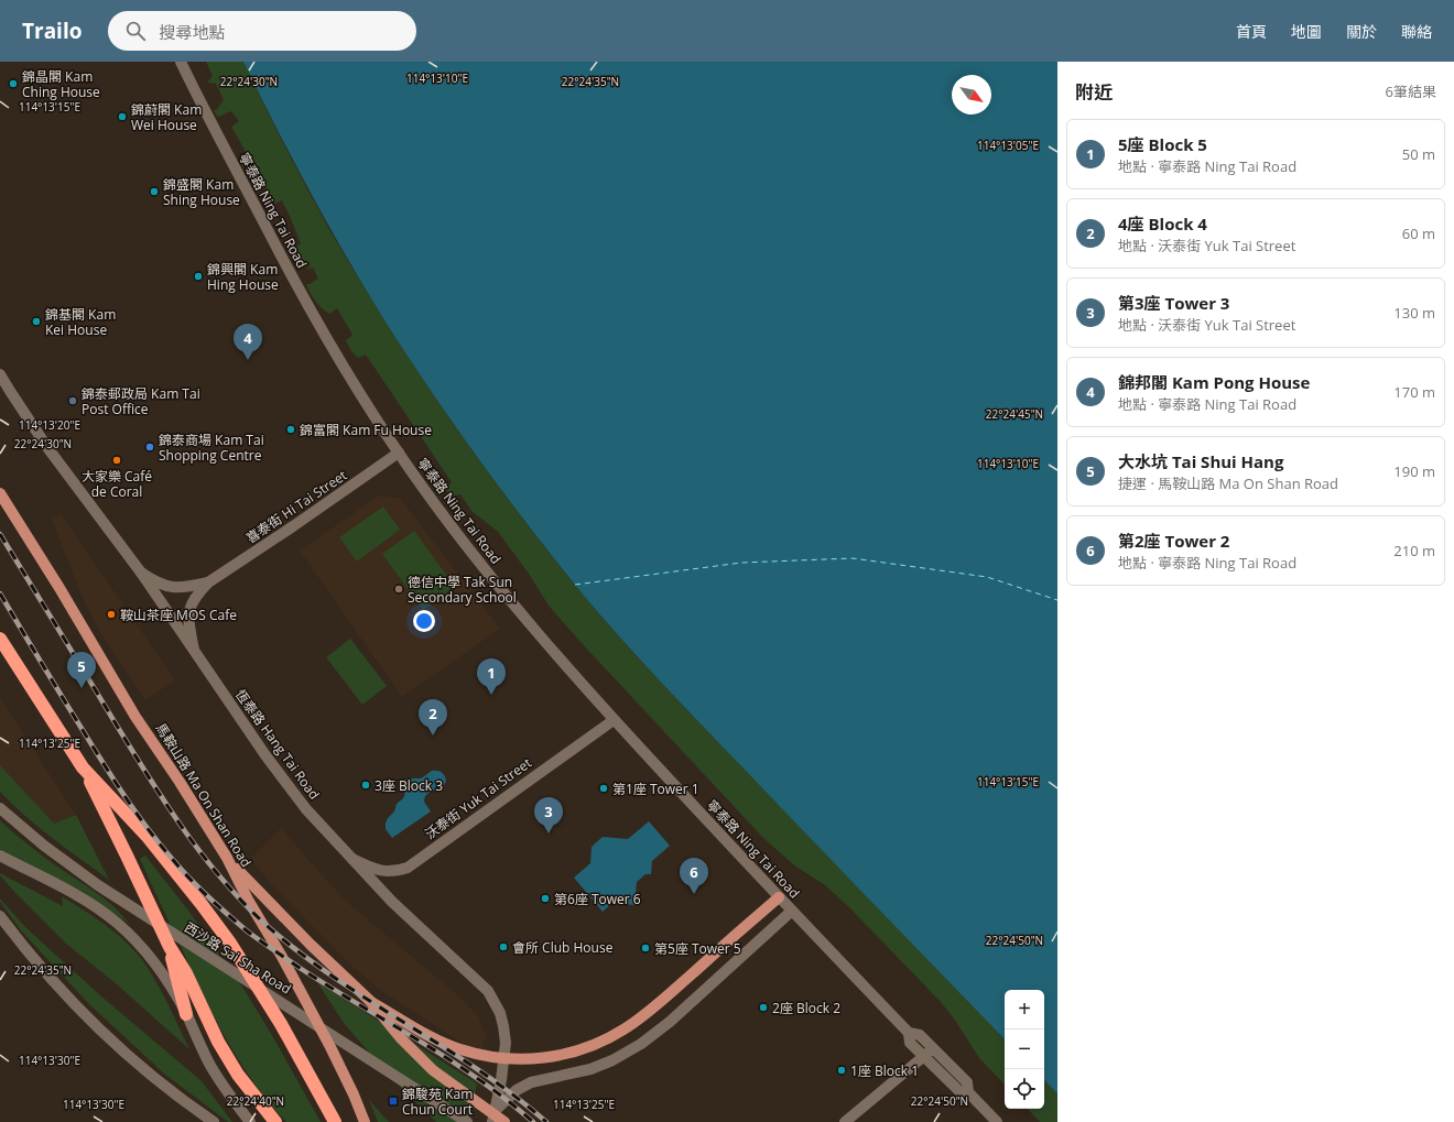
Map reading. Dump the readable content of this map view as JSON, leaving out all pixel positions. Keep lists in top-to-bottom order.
{
  "streets": {
    "main road": ["馬鞍山路 Ma On Shan Road"],
    "street": [
      "寧泰路 Ning Tai Road",
      "喜泰街 Hi Tai Street",
      "恆泰路 Hang Tai Road",
      "沃泰街 Yuk Tai Street",
      "西沙路 Sai Sha Road"
    ]
  },
  "crossings": [
    ["寧泰路 Ning Tai Road", "喜泰街 Hi Tai Street"],
    ["寧泰路 Ning Tai Road", "沃泰街 Yuk Tai Street"],
    ["喜泰街 Hi Tai Street", "恆泰路 Hang Tai Road"],
    ["恆泰路 Hang Tai Road", "沃泰街 Yuk Tai Street"]
  ],
  "places": {
    "other": [
      "錦晶閣 Kam Ching House",
      "錦蔚閣 Kam Wei House",
      "錦盛閣 Kam Shing House",
      "錦興閣 Kam Hing House",
      "錦基閣 Kam Kei House",
      "錦泰郵政局 Kam Tai Post Office",
      "錦富閣 Kam Fu House",
      "錦泰商場 Kam Tai Shopping Centre",
      "大家樂 Café de Coral",
      "德信中學 Tak Sun Secondary School",
      "鞍山茶座 MOS Cafe",
      "3座 Block 3",
      "第1座 Tower 1",
      "第6座 Tower 6",
      "會所 Club House",
      "第5座 Tower 5",
      "2座 Block 2",
      "1座 Block 1"
    ],
    "transit": ["錦駿苑 Kam Chun Court"]
  },
  "north": "bottom right",
  "page": {
    "header": "Trailo",
    "search": "搜尋地點",
    "nav": [
      "首頁",
      "地圖",
      "關於",
      "聯絡"
    ],
    "heading": ["附近", "6筆結果"],
    "list": [
      {
        "mark": "1",
        "name": "5座 Block 5",
        "note": "地點 · 寧泰路 Ning Tai Road",
        "value": "50 m"
      },
      {
        "mark": "2",
        "name": "4座 Block 4",
        "note": "地點 · 沃泰街 Yuk Tai Street",
        "value": "60 m"
      },
      {
        "mark": "3",
        "name": "第3座 Tower 3",
        "note": "地點 · 沃泰街 Yuk Tai Street",
        "value": "130 m"
      },
      {
        "mark": "4",
        "name": "錦邦閣 Kam Pong House",
        "note": "地點 · 寧泰路 Ning Tai Road",
        "value": "170 m"
      },
      {
        "mark": "5",
        "name": "大水坑 Tai Shui Hang",
        "note": "捷運 · 馬鞍山路 Ma On Shan Road",
        "value": "190 m"
      },
      {
        "mark": "6",
        "name": "第2座 Tower 2",
        "note": "地點 · 寧泰路 Ning Tai Road",
        "value": "210 m"
      }
    ],
    "pins": [
      "4",
      "5",
      "1",
      "2",
      "3",
      "6"
    ],
    "map_buttons": ["+", "−"]
  },
  "coordinates": [
    "114°13'10\"E",
    "22°24'30\"N",
    "22°24'35\"N",
    "114°13'15\"E",
    "114°13'05\"E",
    "22°24'45\"N",
    "114°13'20\"E",
    "114°13'25\"E",
    "22°24'50\"N",
    "114°13'30\"E",
    "22°24'40\"N"
  ]
}
